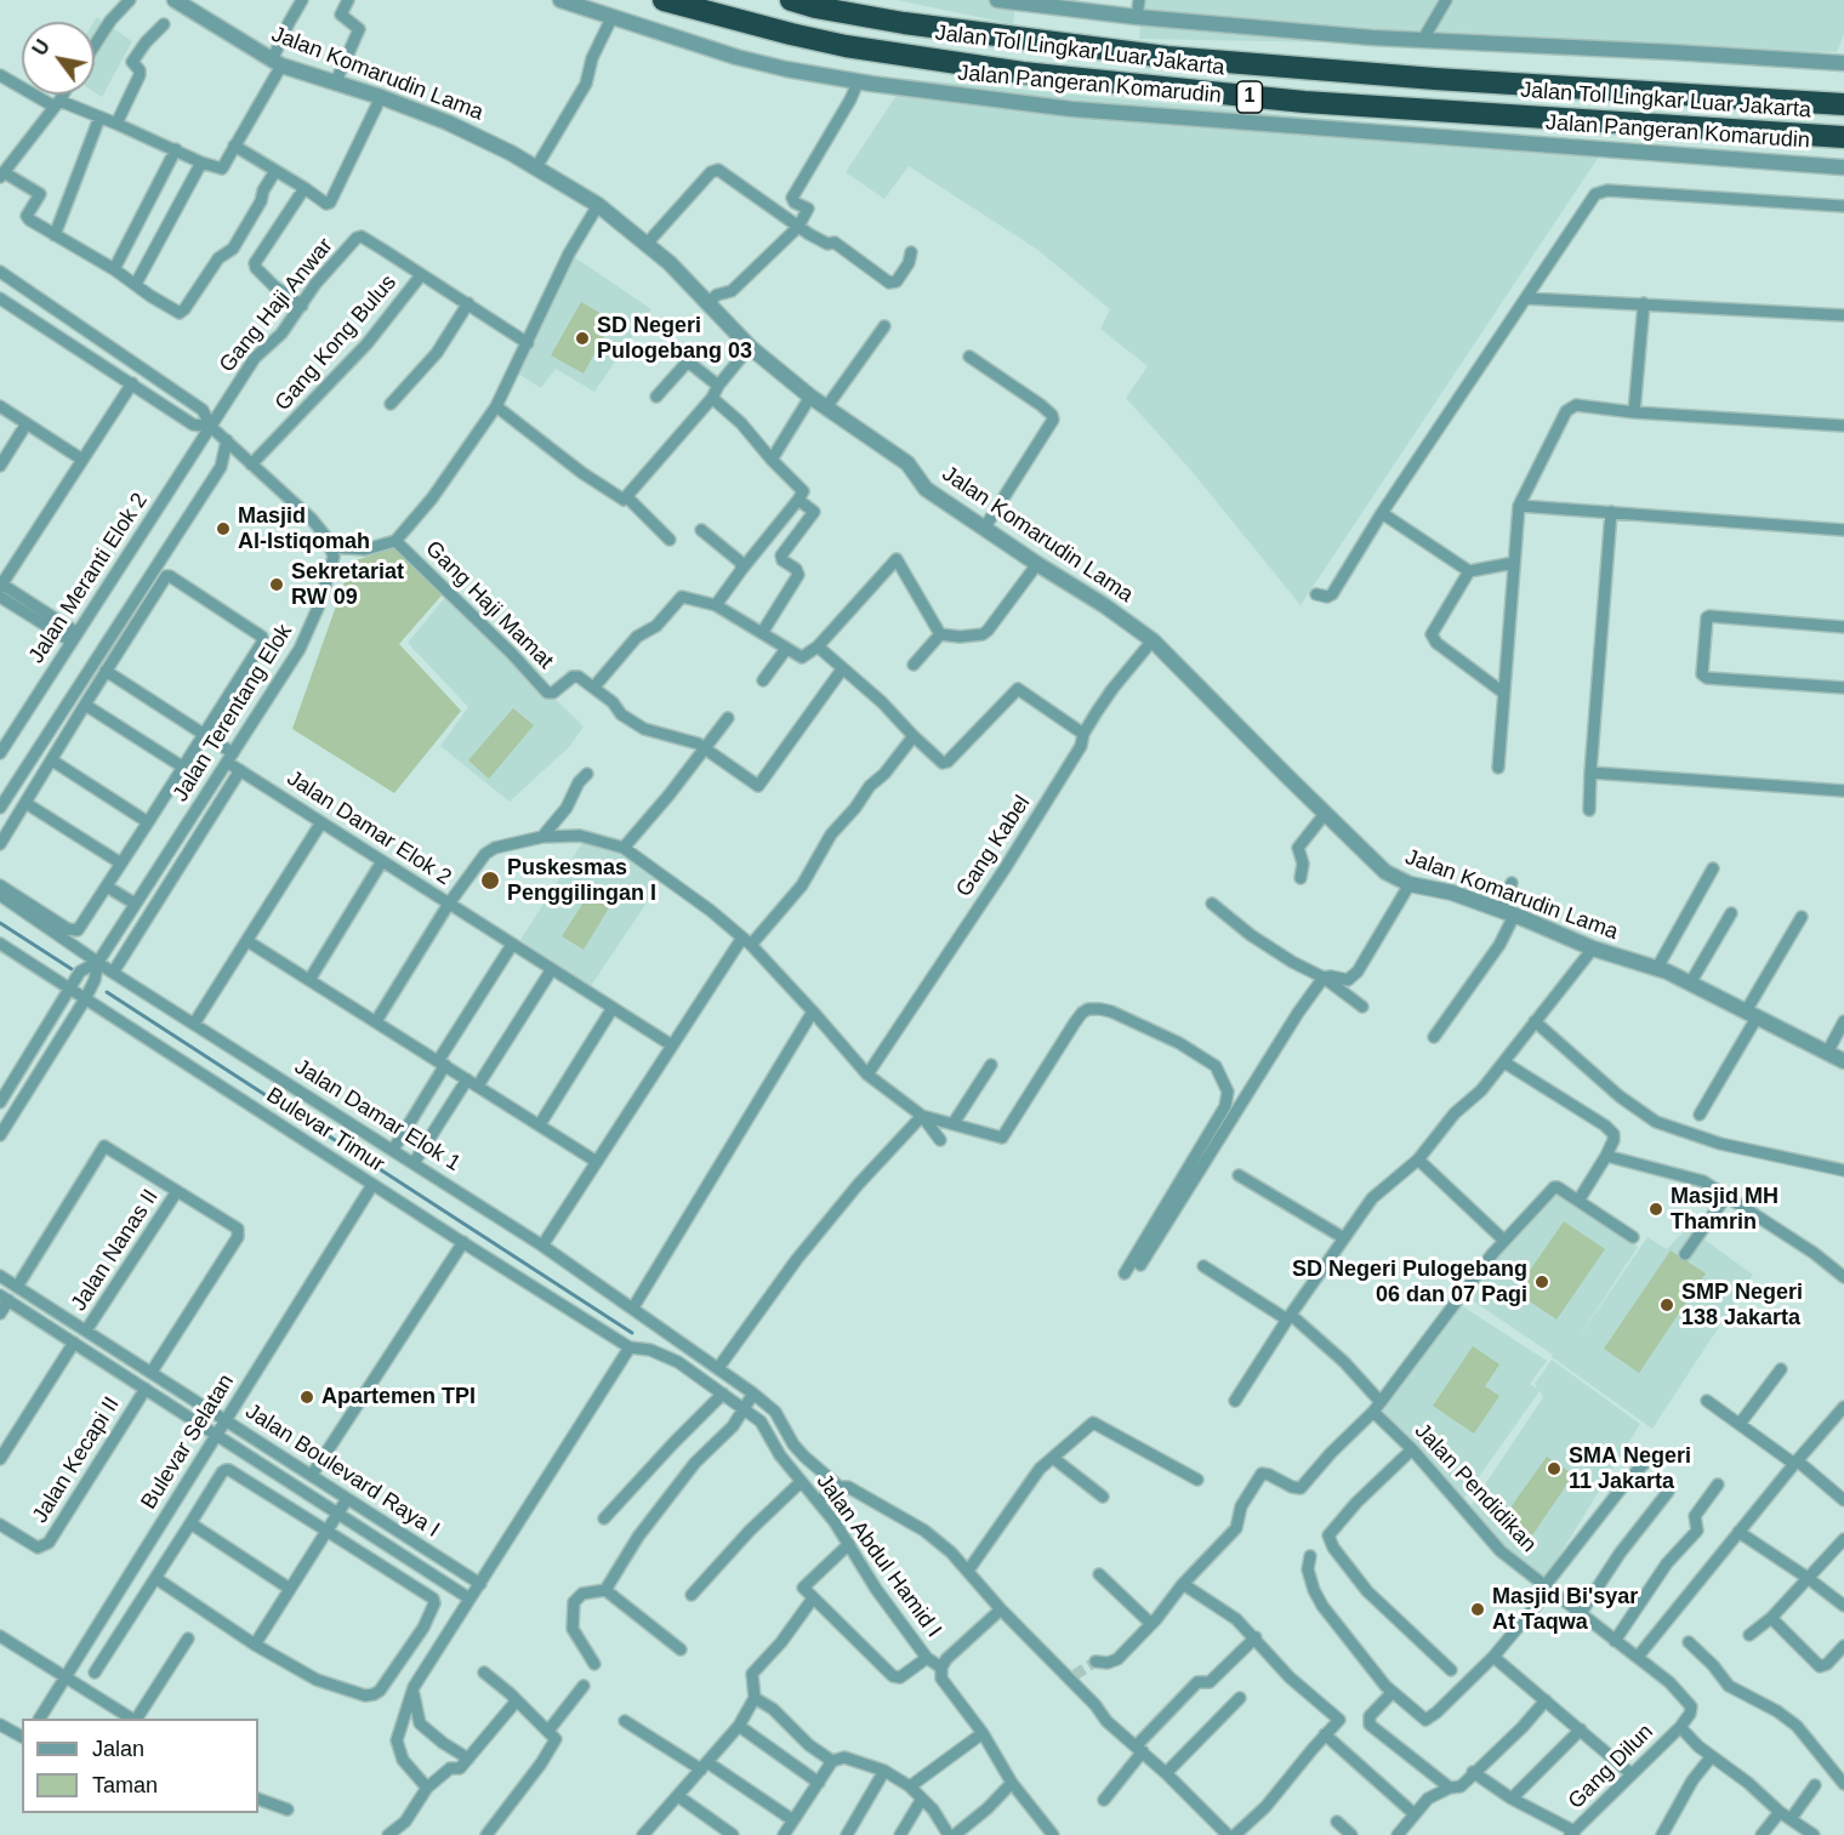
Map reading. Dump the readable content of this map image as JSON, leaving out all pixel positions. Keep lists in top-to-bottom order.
{
  "streets": {
    "highway": ["Jalan Tol Lingkar Luar Jakarta", "1"],
    "street": [
      "Jalan Komarudin Lama",
      "Jalan Pangeran Komarudin",
      "Gang Haji Anwar",
      "Gang Kong Bulus",
      "Jalan Meranti Elok 2",
      "Gang Haji Mamat",
      "Jalan Terentang Elok",
      "Jalan Damar Elok 2",
      "Gang Kabel",
      "Jalan Damar Elok 1",
      "Bulevar Timur",
      "Jalan Nanas II",
      "Bulevar Selatan",
      "Jalan Kecapi II",
      "Jalan Boulevard Raya I",
      "Jalan Pendidikan",
      "Jalan Abdul Hamid I",
      "Gang Dilun"
    ]
  },
  "crossings": [
    ["Jalan Komarudin Lama", "Gang Kabel"],
    ["Gang Haji Anwar", "Gang Kong Bulus"],
    ["Gang Haji Anwar", "Jalan Meranti Elok 2"],
    ["Jalan Terentang Elok", "Jalan Damar Elok 2"],
    ["Jalan Terentang Elok", "Jalan Damar Elok 1"],
    ["Bulevar Timur", "Bulevar Selatan"],
    ["Bulevar Timur", "Jalan Abdul Hamid I"],
    ["Jalan Nanas II", "Jalan Boulevard Raya I"],
    ["Bulevar Selatan", "Jalan Boulevard Raya I"],
    ["Jalan Kecapi II", "Jalan Boulevard Raya I"],
    ["Jalan Pendidikan", "Gang Dilun"]
  ],
  "places": [
    "SD Negeri Pulogebang 03",
    "Masjid Al-Istiqomah",
    "Sekretariat RW 09",
    "Puskesmas Penggilingan I",
    "Masjid MH Thamrin",
    "SD Negeri Pulogebang 06 dan 07 Pagi",
    "SMP Negeri 138 Jakarta",
    "Apartemen TPI",
    "SMA Negeri 11 Jakarta",
    "Masjid Bi'syar At Taqwa"
  ],
  "legend": ["Jalan", "Taman"],
  "north": "top left"
}
